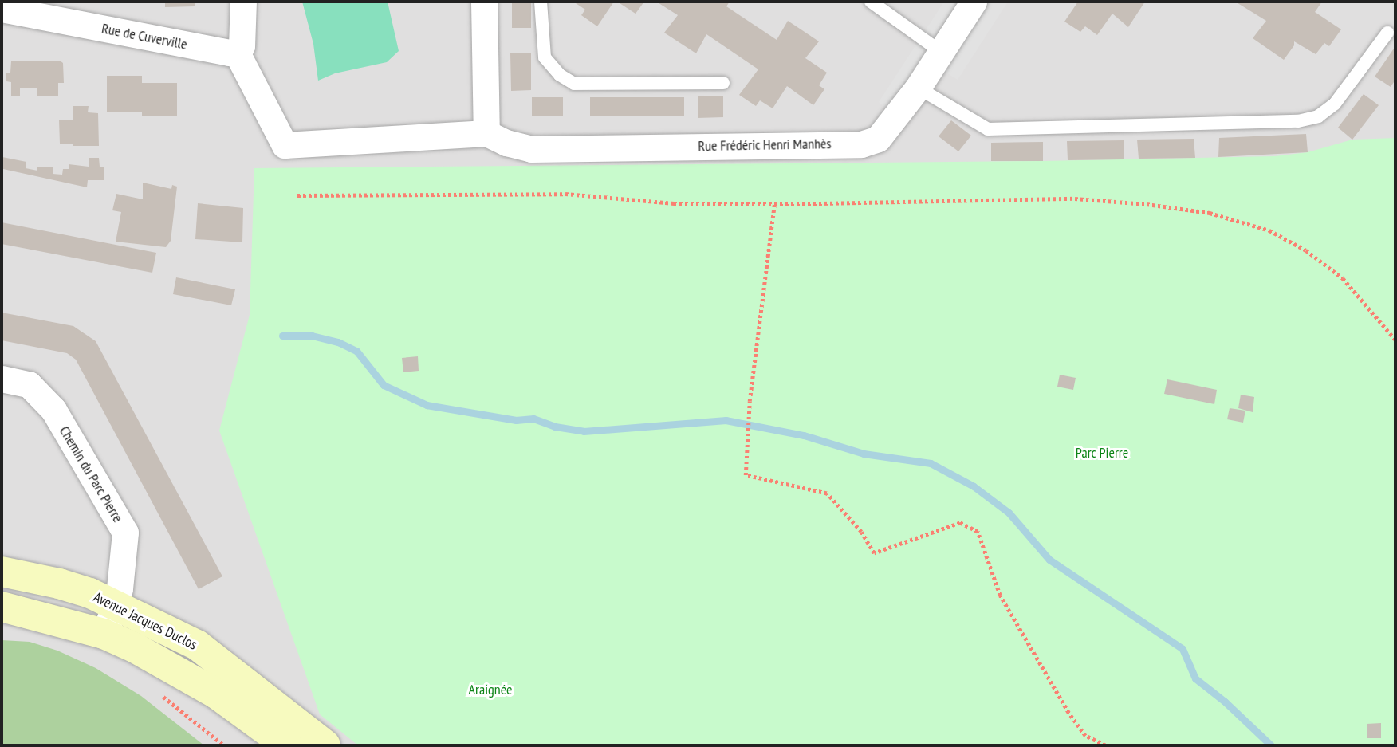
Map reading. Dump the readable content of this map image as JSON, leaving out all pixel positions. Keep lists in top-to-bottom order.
{
  "streets": {
    "main road": ["Avenue Jacques Duclos"],
    "street": ["Rue de Cuverville", "Rue Frédéric Henri Manhès", "Chemin du Parc Pierre"]
  },
  "crossings": [
    ["Rue de Cuverville", "Rue Frédéric Henri Manhès"],
    ["Chemin du Parc Pierre", "Avenue Jacques Duclos"]
  ],
  "parks": ["Parc Pierre", "Araignée"]
}
